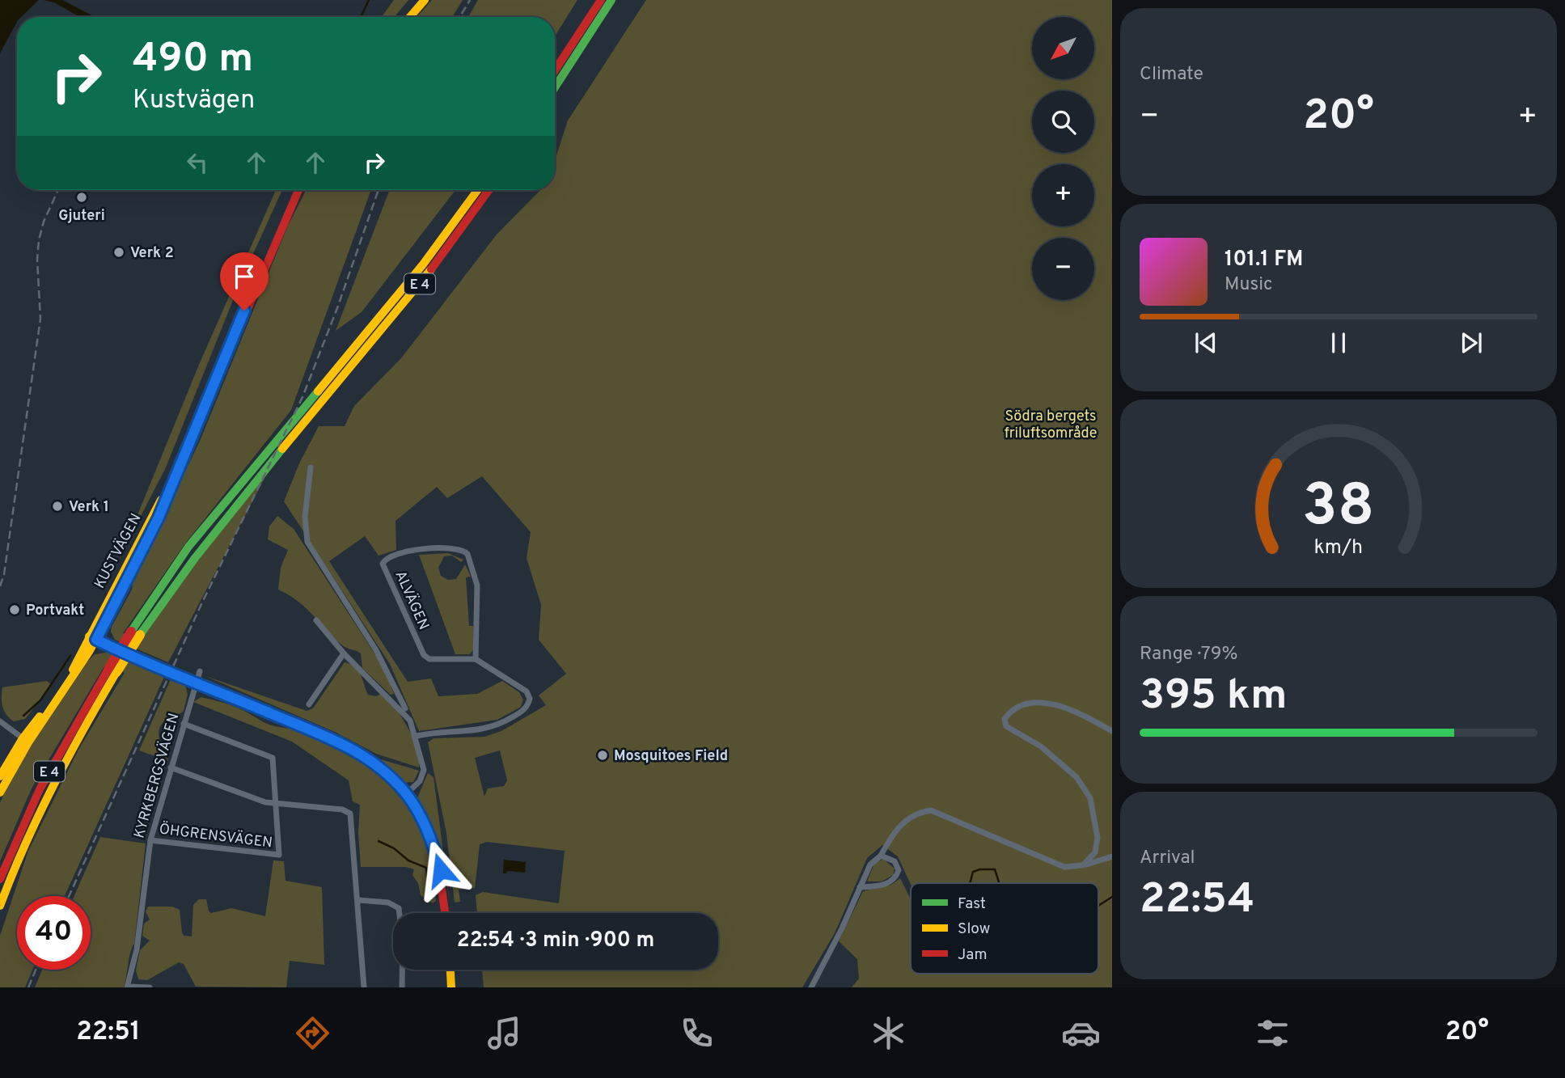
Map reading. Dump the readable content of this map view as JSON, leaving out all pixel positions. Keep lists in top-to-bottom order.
{
  "streets": {
    "main road": ["E 4", "KUSTVÄGEN"],
    "street": ["ALVÄGEN", "KYRKBERGSVÄGEN", "ÖHGRENSVÄGEN"]
  },
  "crossings": [
    ["KYRKBERGSVÄGEN", "ÖHGRENSVÄGEN"]
  ],
  "parks": ["Södra bergets friluftsområde"],
  "places": [
    "Gjuteri",
    "Verk 2",
    "Verk 1",
    "Portvakt",
    "Mosquitoes Field"
  ],
  "legend": ["Fast", "Slow", "Jam"],
  "north": "bottom left",
  "page": {
    "tile": [
      "Climate",
      ["Range · 79%", "395 km"],
      ["Arrival", "22:54"]
    ],
    "map_buttons": ["+", "−"],
    "turn": ["490 m", "Kustvägen"],
    "heat": ["−", "20°", "+"],
    "song": ["101.1 FM", "Music"],
    "limit": "40",
    "trip": "22:54 · 3 min · 900 m",
    "tabs": ["22:51", "20°"],
    "gauge": ["38", "km/h"]
  }
}
